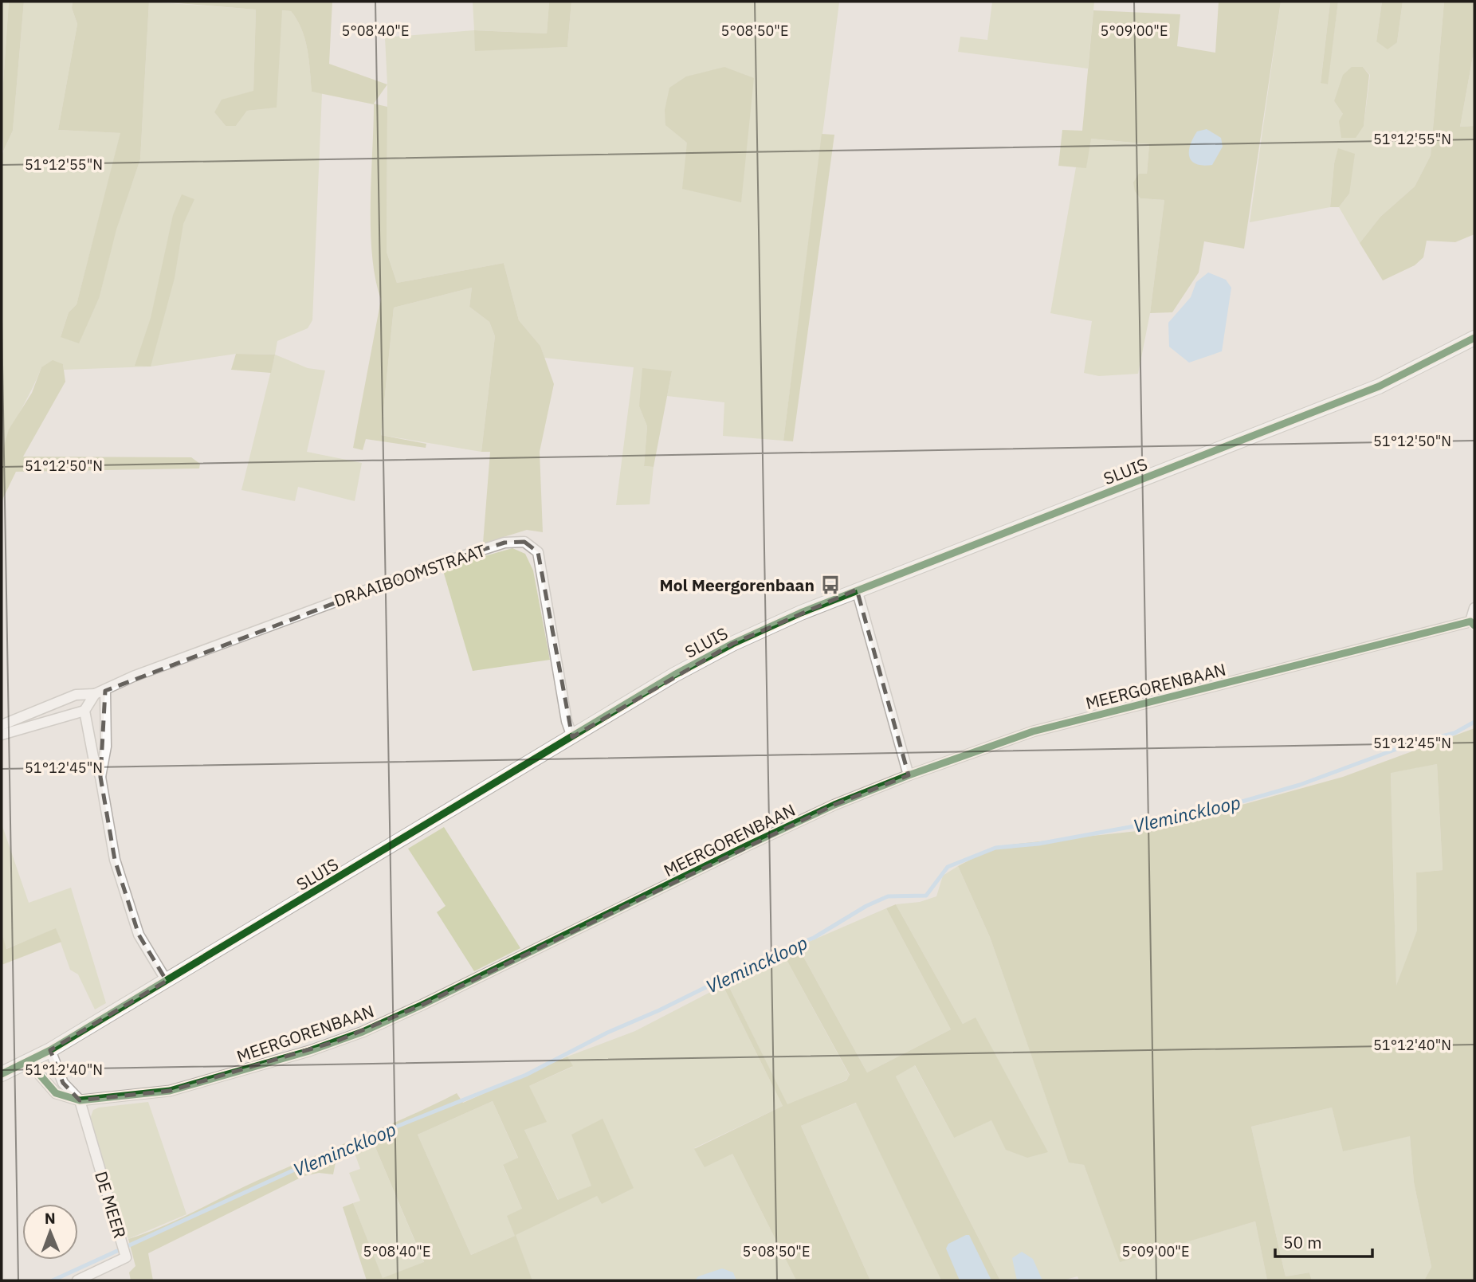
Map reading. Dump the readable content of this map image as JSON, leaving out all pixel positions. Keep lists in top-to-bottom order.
{
  "streets": {
    "street": [
      "SLUIS",
      "DRAAIBOOMSTRAAT",
      "MEERGORENBAAN",
      "DE MEER"
    ]
  },
  "crossings": [
    ["SLUIS", "DRAAIBOOMSTRAAT"],
    ["SLUIS", "MEERGORENBAAN"],
    ["MEERGORENBAAN", "DE MEER"]
  ],
  "water": ["Vleminckloop"],
  "places": {
    "bus stop": ["Mol Meergorenbaan"]
  },
  "scale_bar": "50 m",
  "north": "top",
  "coordinates": [
    "5°08'40\"E",
    "5°08'50\"E",
    "5°09'00\"E",
    "51°12'55\"N",
    "51°12'50\"N",
    "51°12'45\"N",
    "51°12'40\"N"
  ]
}
